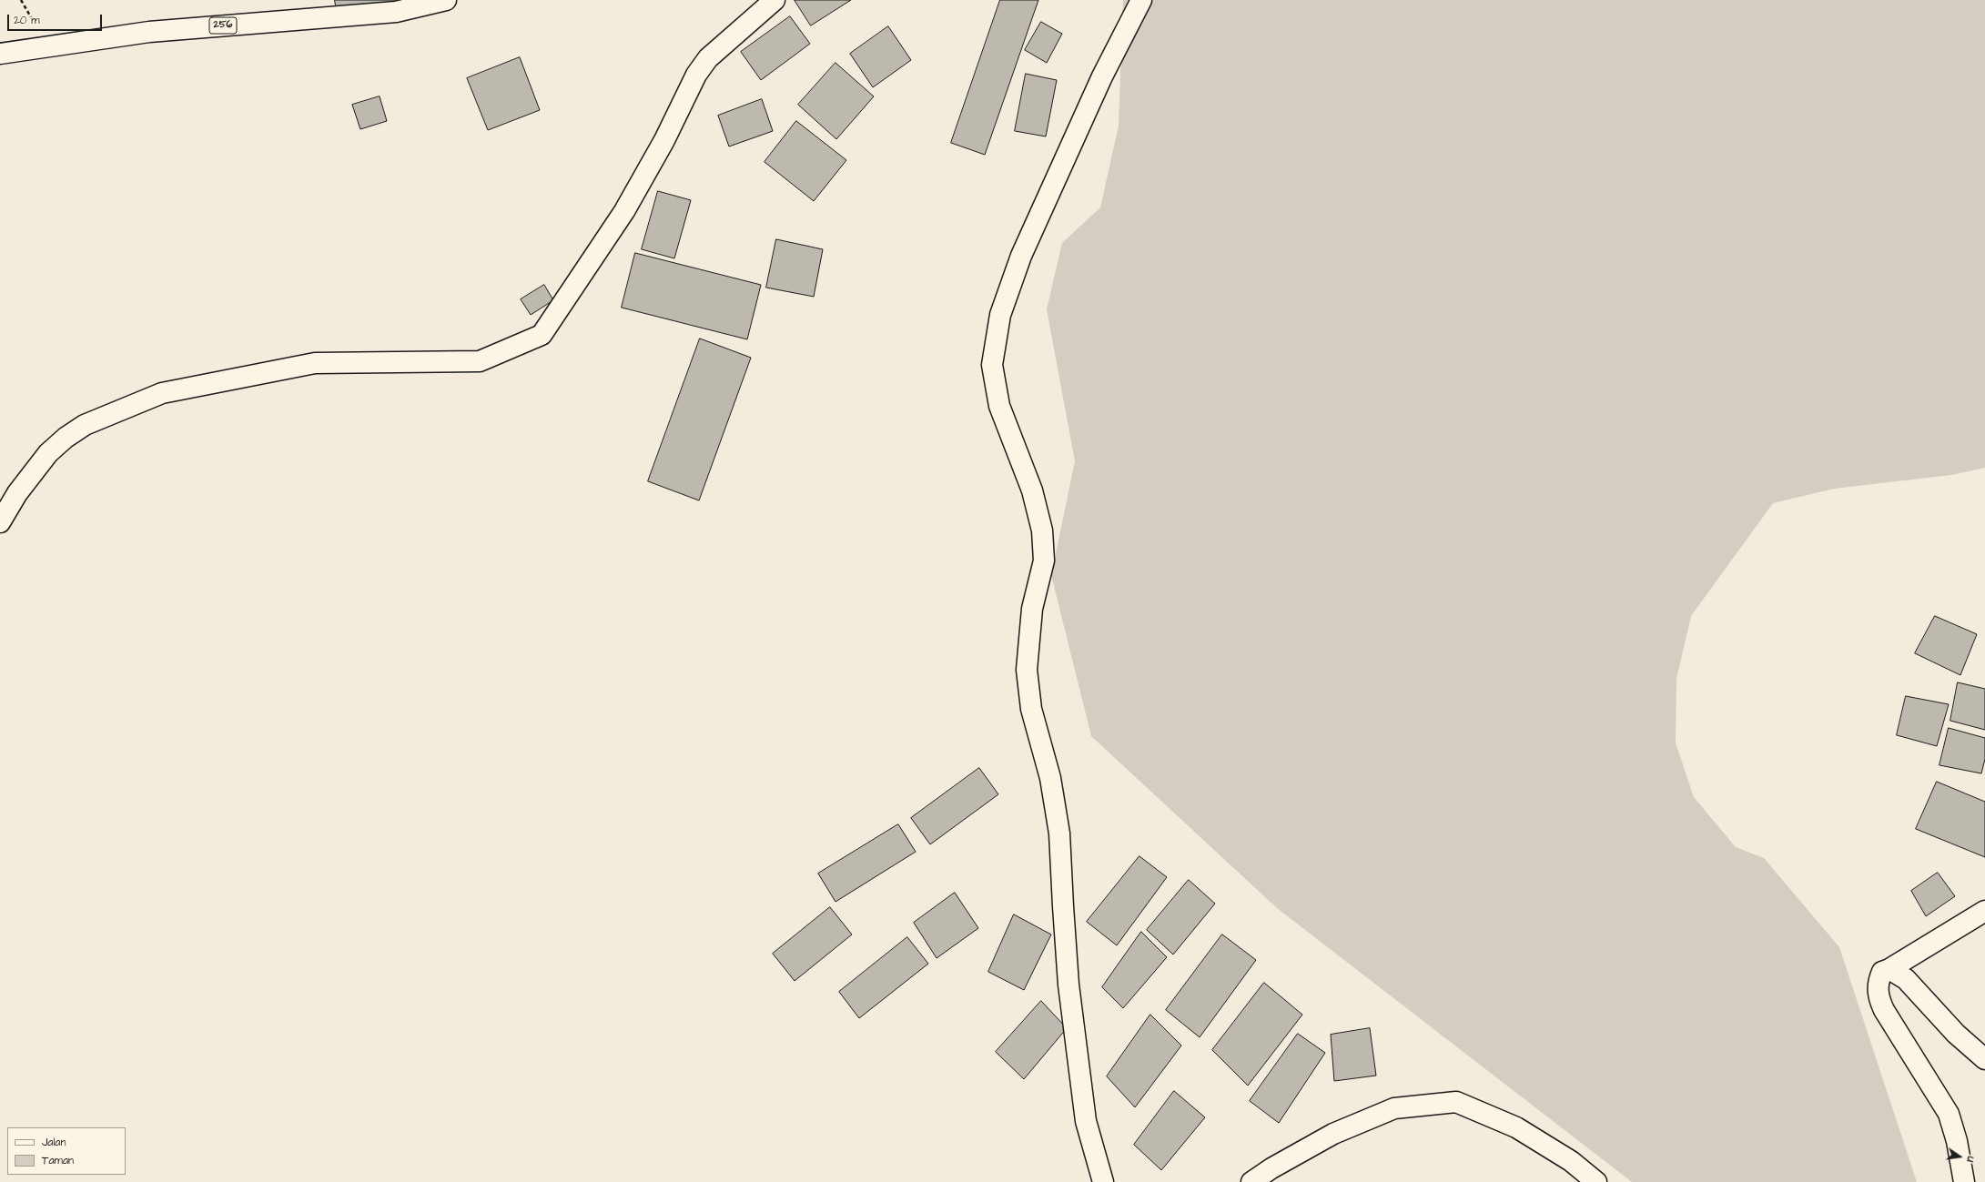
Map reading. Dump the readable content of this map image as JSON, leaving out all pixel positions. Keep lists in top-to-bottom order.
{
  "streets": {
    "street": ["256"]
  },
  "legend": ["Jalan", "Taman"],
  "scale_bar": "20 m",
  "north": "right"
}
